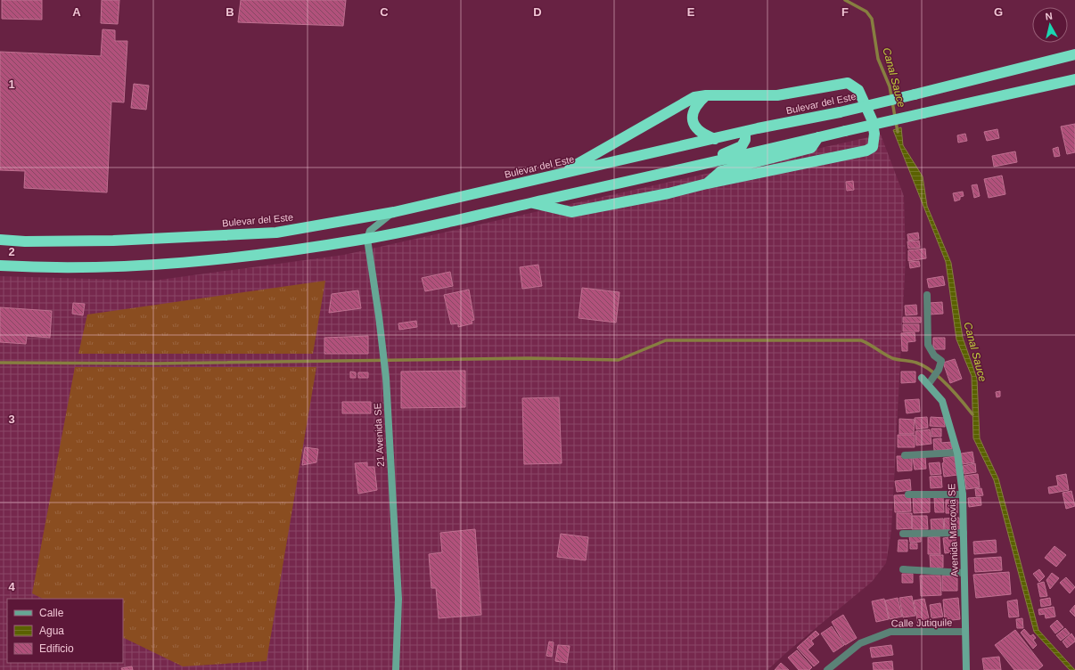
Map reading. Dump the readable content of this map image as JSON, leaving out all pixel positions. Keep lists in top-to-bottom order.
{
  "streets": {
    "highway": ["Bulevar del Este"],
    "street": ["21 Avenida SE", "Avenida Marcovia SE", "Calle Jutiquile"]
  },
  "crossings": [
    ["Avenida Marcovia SE", "Calle Jutiquile"]
  ],
  "water": ["Canal Sauce"],
  "legend": ["Calle", "Agua", "Edificio"],
  "north": "top",
  "grid": {
    "columns": [
      "A",
      "B",
      "C",
      "D",
      "E",
      "F",
      "G"
    ],
    "rows": [
      "1",
      "2",
      "3",
      "4"
    ]
  }
}
